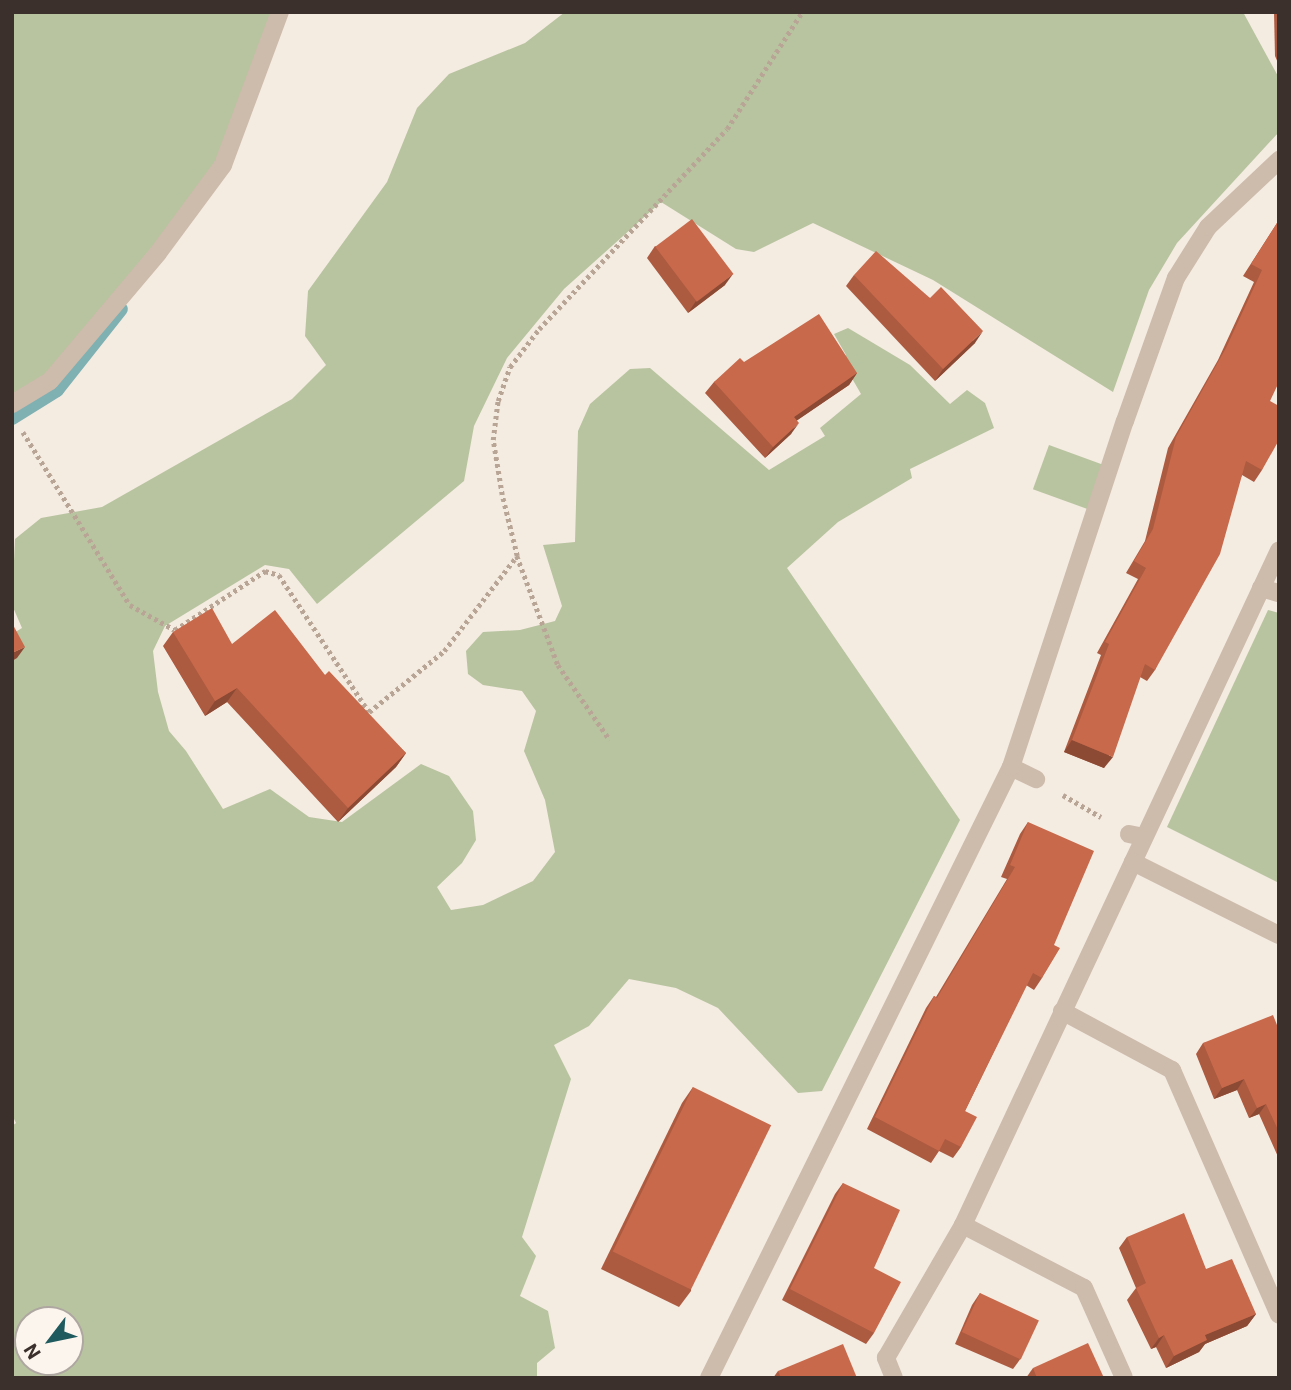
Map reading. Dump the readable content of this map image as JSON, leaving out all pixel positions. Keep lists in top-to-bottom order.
{
  "north": "bottom left"
}
